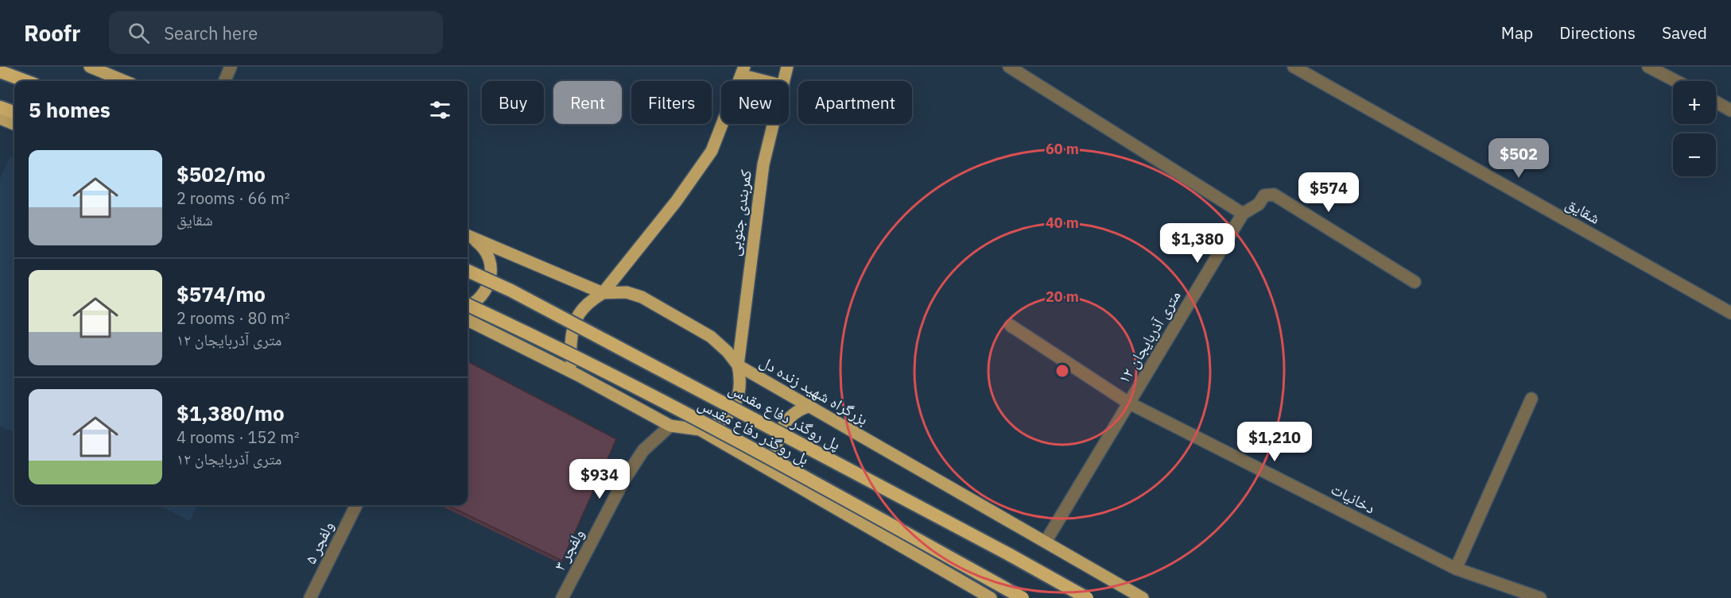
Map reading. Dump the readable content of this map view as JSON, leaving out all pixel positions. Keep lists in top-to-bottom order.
{
  "streets": {
    "highway": ["پل روگذر دفاع مقدس", "بل روگذر دفاع مقدس"],
    "main road": ["کمربندی جنوبی", "بزرگراه شهید زنده دل"],
    "street": [
      "شقایق",
      "۱۲ متری آذربایجان",
      "دخانیات",
      "ولفجر ۵",
      "ولفجر ۳"
    ]
  },
  "crossings": [
    ["کمربندی جنوبی", "بزرگراه شهید زنده دل"],
    ["کمربندی جنوبی", "ولفجر ۳"],
    ["۱۲ متری آذربایجان", "بزرگراه شهید زنده دل"],
    ["۱۲ متری آذربایجان", "دخانیات"],
    ["بزرگراه شهید زنده دل", "ولفجر ۳"]
  ],
  "page": {
    "header": "Roofr",
    "search": "Search here",
    "nav": ["Map", "Directions", "Saved"],
    "map_buttons": ["+", "−"],
    "chip": [
      "Buy",
      "Rent",
      "Filters",
      "New",
      "Apartment"
    ],
    "heading": "5 homes",
    "price": [
      "$502",
      "$574",
      "$1,380",
      "$1,210",
      "$934"
    ],
    "list": [
      {
        "name": "$502/mo",
        "note": "2 rooms · 66 m² · شقایق"
      },
      {
        "name": "$574/mo",
        "note": "2 rooms · 80 m² · ۱۲ متری آذربایجان"
      },
      {
        "name": "$1,380/mo",
        "note": "4 rooms · 152 m² · ۱۲ متری آذربایجان"
      }
    ]
  },
  "rings": ["60 m", "40 m", "20 m"]
}
